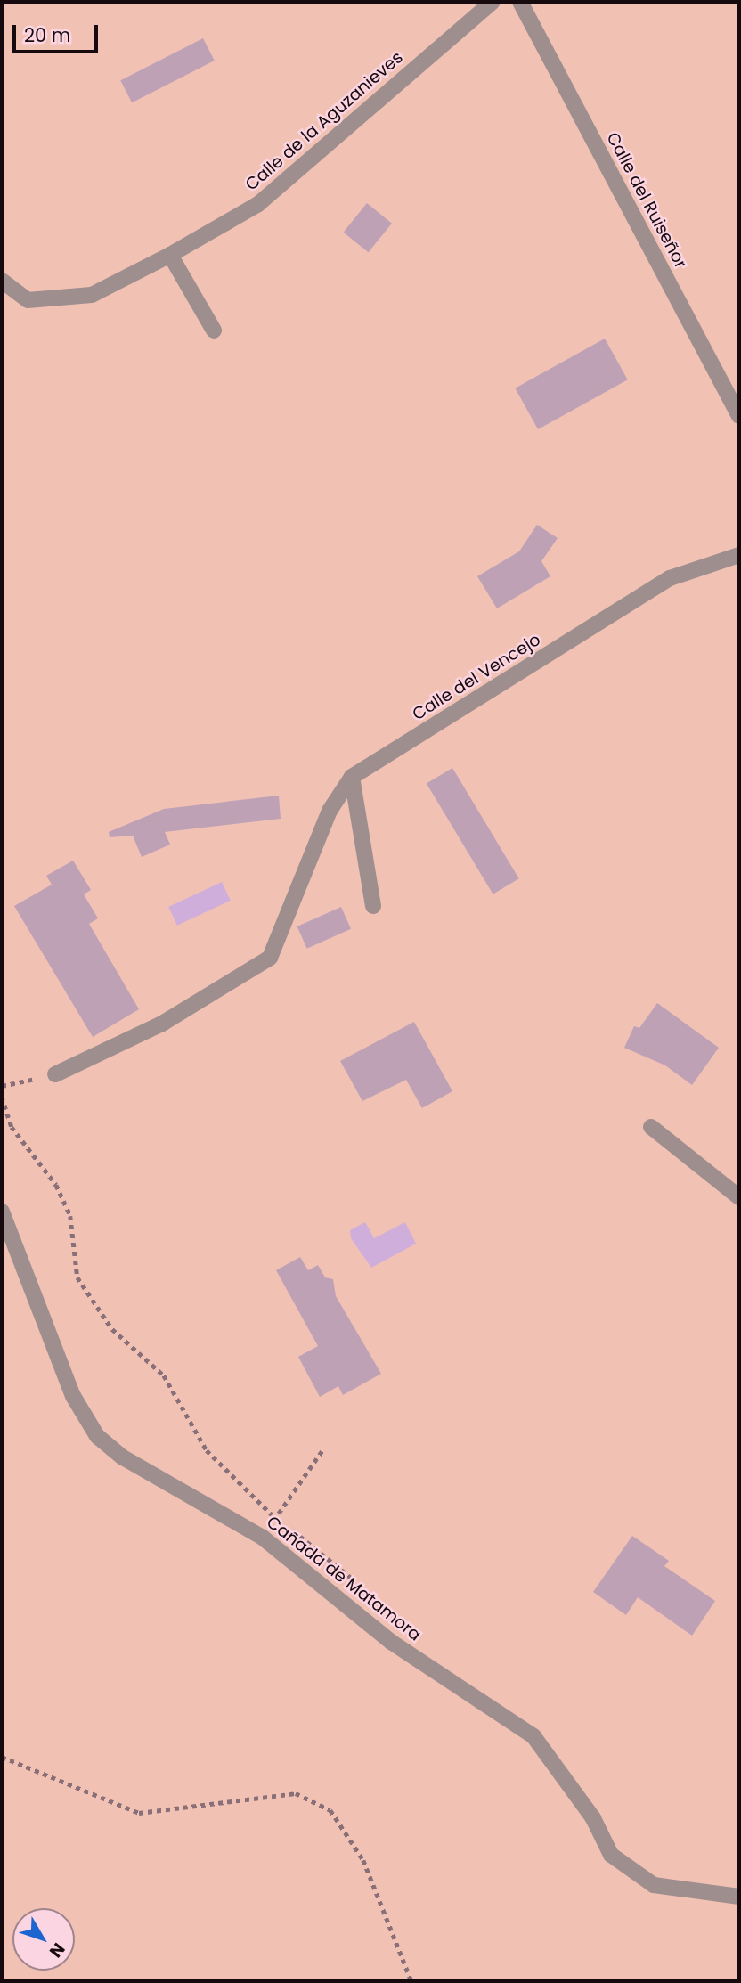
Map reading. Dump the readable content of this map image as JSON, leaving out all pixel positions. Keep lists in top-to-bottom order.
{
  "streets": {
    "street": [
      "Calle de la Aguzanieves",
      "Calle del Ruiseñor",
      "Calle del Vencejo",
      "Cañada de Matamora"
    ]
  },
  "scale_bar": "20 m",
  "north": "bottom right"
}
